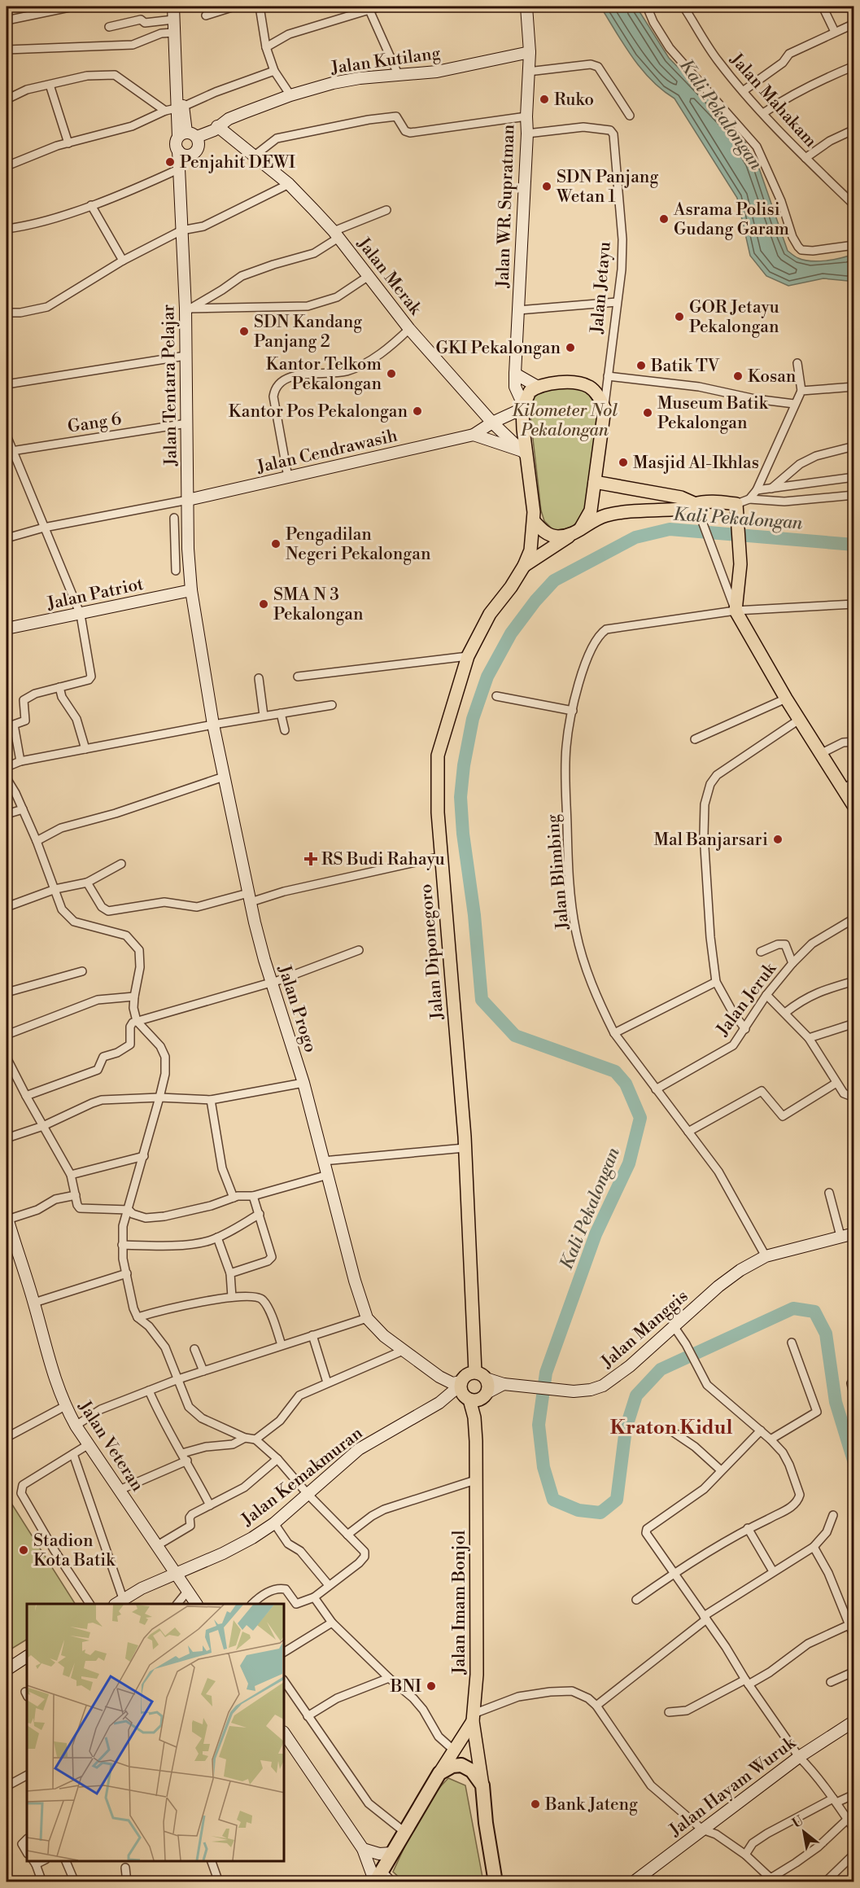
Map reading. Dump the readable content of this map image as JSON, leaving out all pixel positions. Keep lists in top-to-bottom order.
{
  "streets": {
    "main road": ["Jalan Jetayu", "Jalan Diponegoro", "Jalan Imam Bonjol"],
    "street": [
      "Jalan Kutilang",
      "Jalan Mahakam",
      "Jalan WR. Supratman",
      "Jalan Merak",
      "Jalan Tentara Pelajar",
      "Gang 6",
      "Jalan Cendrawasih",
      "Jalan Patriot",
      "Jalan Blimbing",
      "Jalan Jeruk",
      "Jalan Progo",
      "Jalan Manggis",
      "Jalan Veteran",
      "Jalan Kemakmuran",
      "Jalan Hayam Wuruk"
    ]
  },
  "crossings": [
    ["Jalan Kutilang", "Jalan WR. Supratman"],
    ["Jalan Kutilang", "Jalan Merak"],
    ["Jalan Kutilang", "Jalan Tentara Pelajar"],
    ["Jalan WR. Supratman", "Jalan Jetayu"],
    ["Jalan WR. Supratman", "Jalan Cendrawasih"],
    ["Jalan WR. Supratman", "Jalan Diponegoro"],
    ["Jalan Merak", "Jalan Cendrawasih"],
    ["Jalan Merak", "Jalan Diponegoro"],
    ["Jalan Tentara Pelajar", "Gang 6"],
    ["Jalan Tentara Pelajar", "Jalan Cendrawasih"],
    ["Jalan Tentara Pelajar", "Jalan Patriot"],
    ["Jalan Tentara Pelajar", "Jalan Progo"],
    ["Jalan Cendrawasih", "Jalan Diponegoro"],
    ["Jalan Patriot", "Jalan Progo"],
    ["Jalan Blimbing", "Jalan Jeruk"],
    ["Jalan Blimbing", "Jalan Manggis"],
    ["Jalan Diponegoro", "Jalan Progo"],
    ["Jalan Diponegoro", "Jalan Manggis"],
    ["Jalan Diponegoro", "Jalan Kemakmuran"],
    ["Jalan Progo", "Jalan Manggis"],
    ["Jalan Progo", "Jalan Kemakmuran"],
    ["Jalan Manggis", "Jalan Kemakmuran"],
    ["Jalan Veteran", "Jalan Kemakmuran"]
  ],
  "districts": ["Kraton Kidul"],
  "water": ["Kali Pekalongan"],
  "parks": ["Kilometer Nol Pekalongan"],
  "places": {
    "other": [
      "Ruko",
      "Penjahit DEWI",
      "SDN Panjang Wetan 1",
      "Asrama Polisi Gudang Garam",
      "GOR Jetayu Pekalongan",
      "SDN Kandang Panjang 2",
      "GKI Pekalongan",
      "Batik TV",
      "Kantor Telkom Pekalongan",
      "Kosan",
      "Kantor Pos Pekalongan",
      "Museum Batik Pekalongan",
      "Masjid Al-Ikhlas",
      "Pengadilan Negeri Pekalongan",
      "SMA N 3 Pekalongan",
      "Mal Banjarsari",
      "Stadion Kota Batik",
      "BNI",
      "Bank Jateng"
    ],
    "health": ["RS Budi Rahayu"]
  },
  "north": "top left"
}
